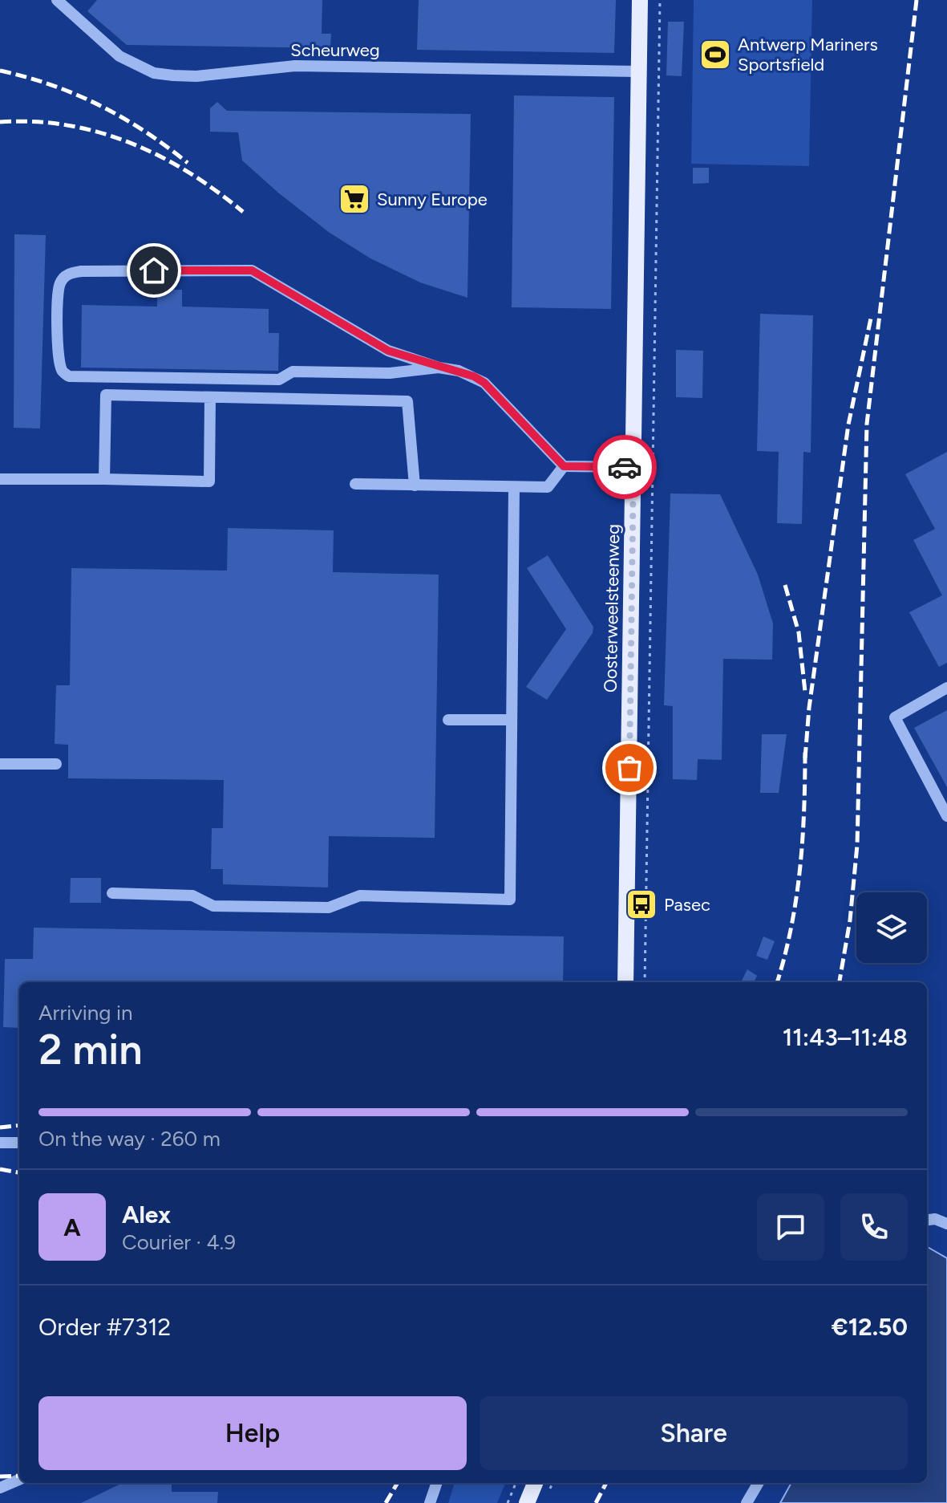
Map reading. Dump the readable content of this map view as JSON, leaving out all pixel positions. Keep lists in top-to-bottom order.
{
  "streets": {
    "main road": ["Oosterweelsteenweg"],
    "street": ["Scheurweg"]
  },
  "crossings": [
    ["Scheurweg", "Oosterweelsteenweg"]
  ],
  "places": {
    "sports": ["Antwerp Mariners Sportsfield"],
    "supermarket": ["Sunny Europe"],
    "bus stop": ["Pasec"]
  },
  "page": {
    "heading": ["2 min", "Arriving in", "11:43–11:48"],
    "panel": [
      "Alex",
      "Courier · 4.9",
      "Order #7312",
      "€12.50"
    ],
    "bar": "On the way · 260 m",
    "round": "A",
    "buttons": ["Help", "Share"]
  }
}
